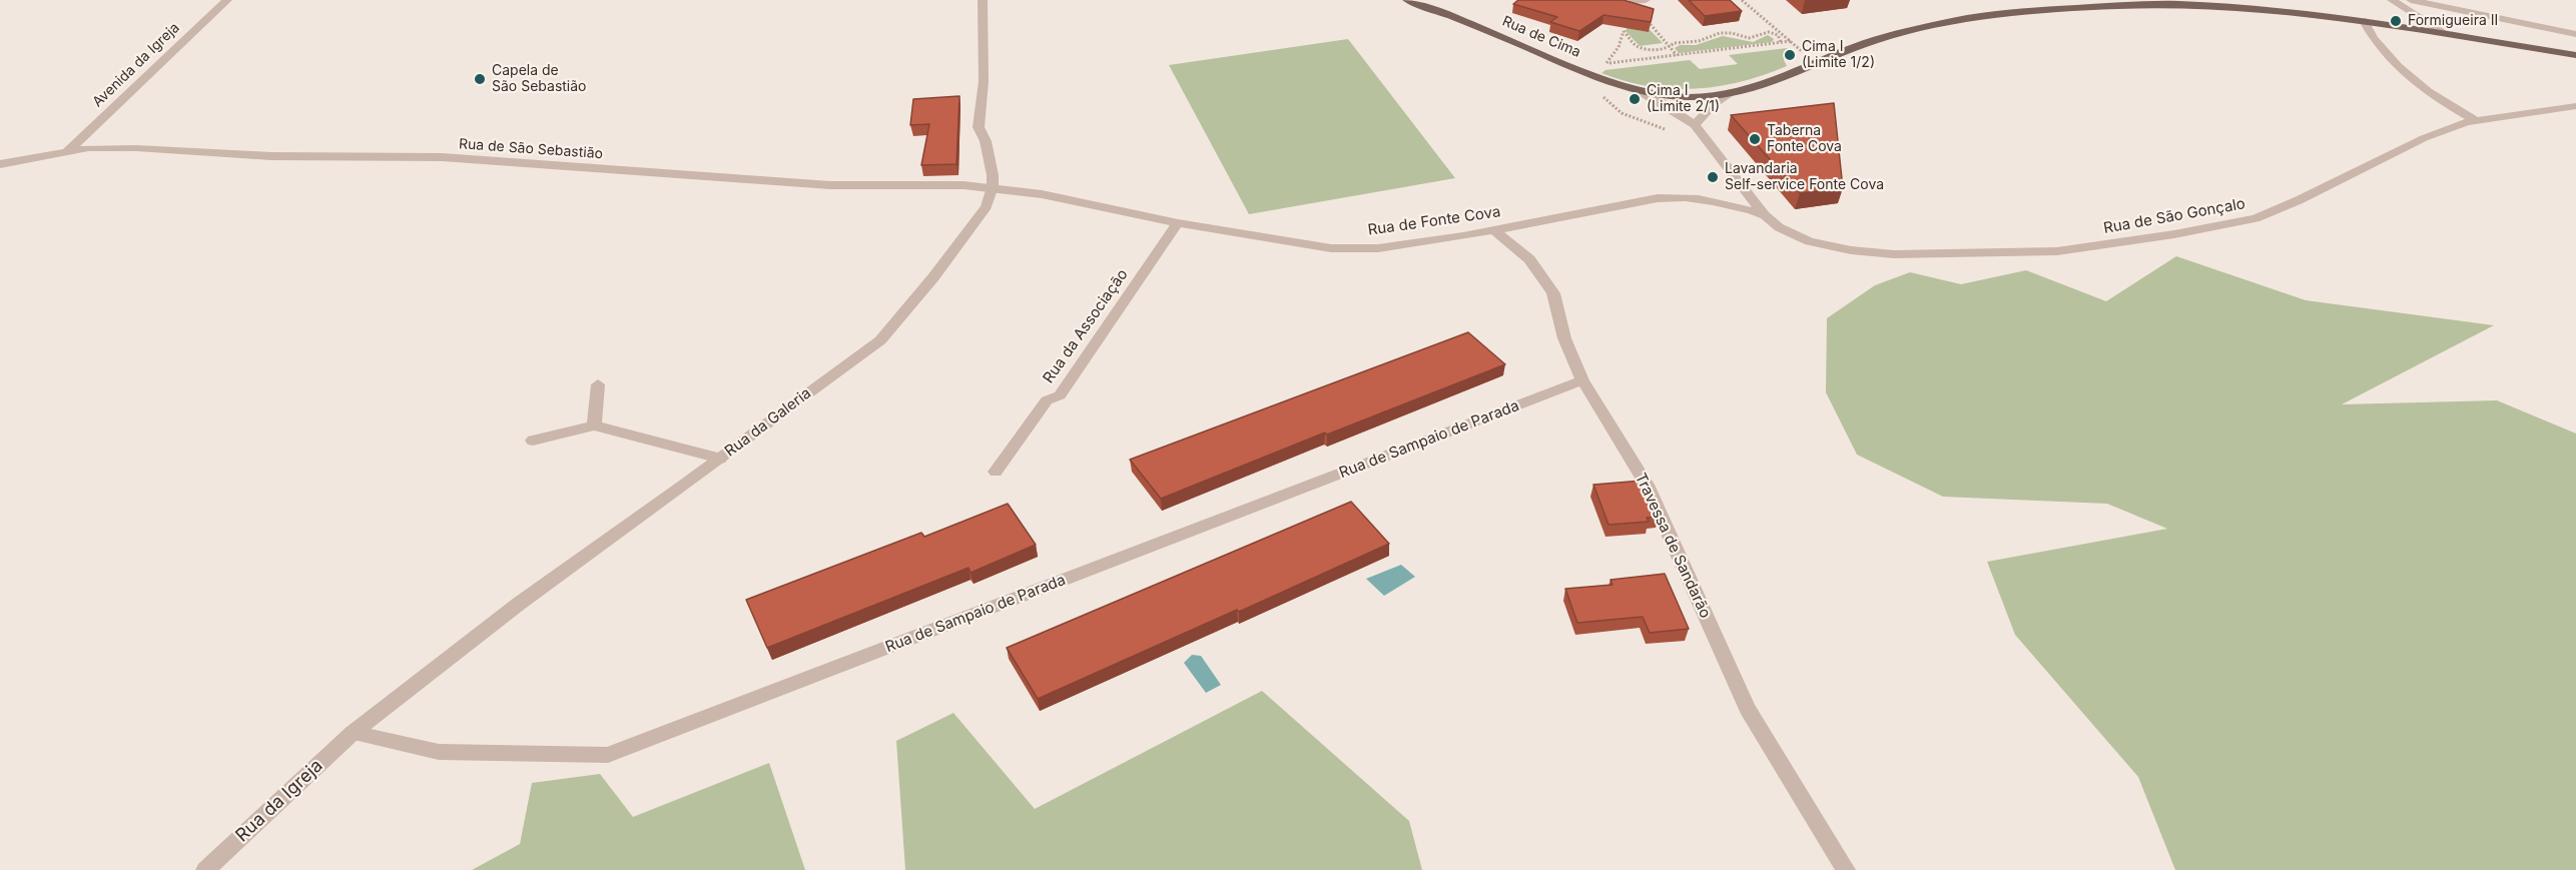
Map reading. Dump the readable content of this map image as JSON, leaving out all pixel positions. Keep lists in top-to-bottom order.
{
  "streets": {
    "main road": ["Rua de Cima"],
    "street": [
      "Avenida da Igreja",
      "Rua de São Sebastião",
      "Rua de São Gonçalo",
      "Rua de Fonte Cova",
      "Rua da Associação",
      "Rua da Galeria",
      "Rua de Sampaio de Parada",
      "Travessa de Sandarão",
      "Rua da Igreja"
    ]
  },
  "crossings": [
    ["Avenida da Igreja", "Rua de São Sebastião"],
    ["Rua de São Sebastião", "Rua de Fonte Cova"],
    ["Rua de São Sebastião", "Rua da Galeria"],
    ["Rua de São Gonçalo", "Rua de Fonte Cova"],
    ["Rua de Fonte Cova", "Rua da Associação"],
    ["Rua de Fonte Cova", "Rua da Galeria"],
    ["Rua de Fonte Cova", "Travessa de Sandarão"],
    ["Rua da Galeria", "Rua de Sampaio de Parada"],
    ["Rua da Galeria", "Rua da Igreja"],
    ["Rua de Sampaio de Parada", "Travessa de Sandarão"],
    ["Rua de Sampaio de Parada", "Rua da Igreja"]
  ],
  "places": [
    "Formigueira II",
    "Cima I (Limite 1/2)",
    "Capela de São Sebastião",
    "Cima I (Limite 2/1)",
    "Taberna Fonte Cova",
    "Lavandaria Self-service Fonte Cova"
  ]
}
